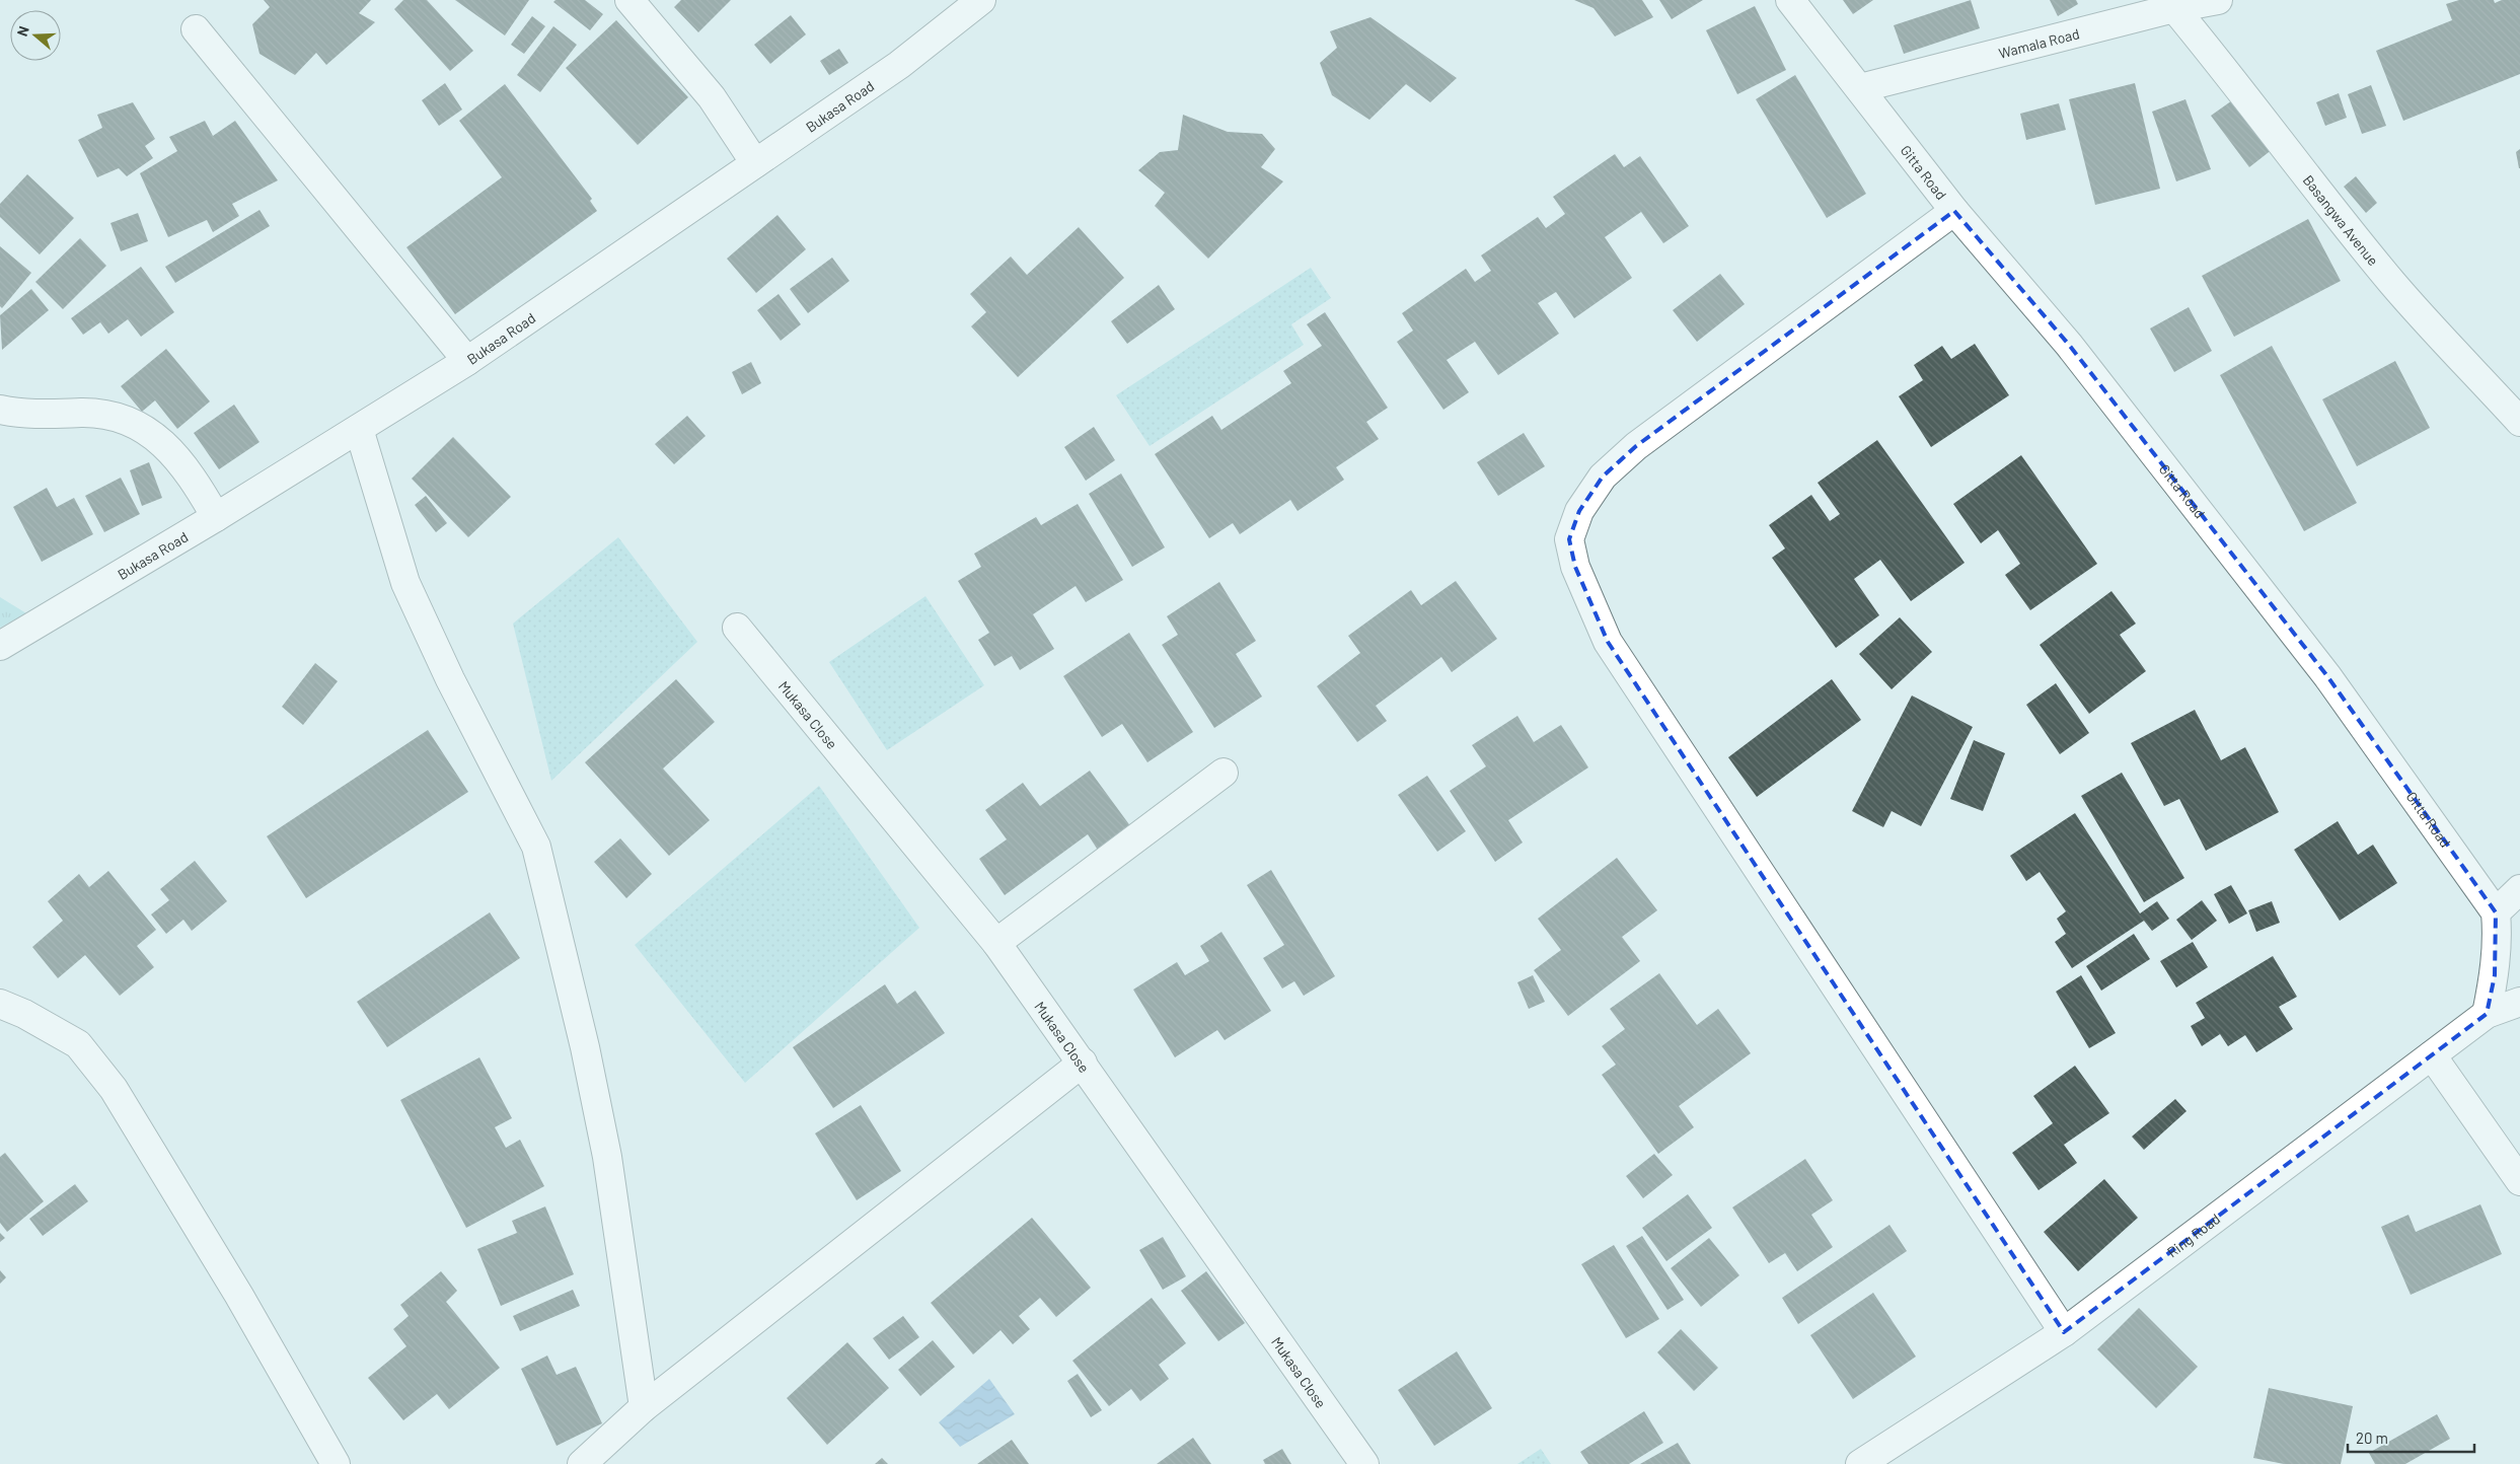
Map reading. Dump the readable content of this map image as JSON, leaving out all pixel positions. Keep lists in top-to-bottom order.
{
  "streets": {
    "street": [
      "Wamala Road",
      "Bukasa Road",
      "Gitta Road",
      "Basangwa Avenue",
      "Mukasa Close",
      "Ring Road"
    ]
  },
  "crossings": [
    ["Wamala Road", "Gitta Road"],
    ["Wamala Road", "Basangwa Avenue"]
  ],
  "scale_bar": "20 m",
  "north": "left"
}
